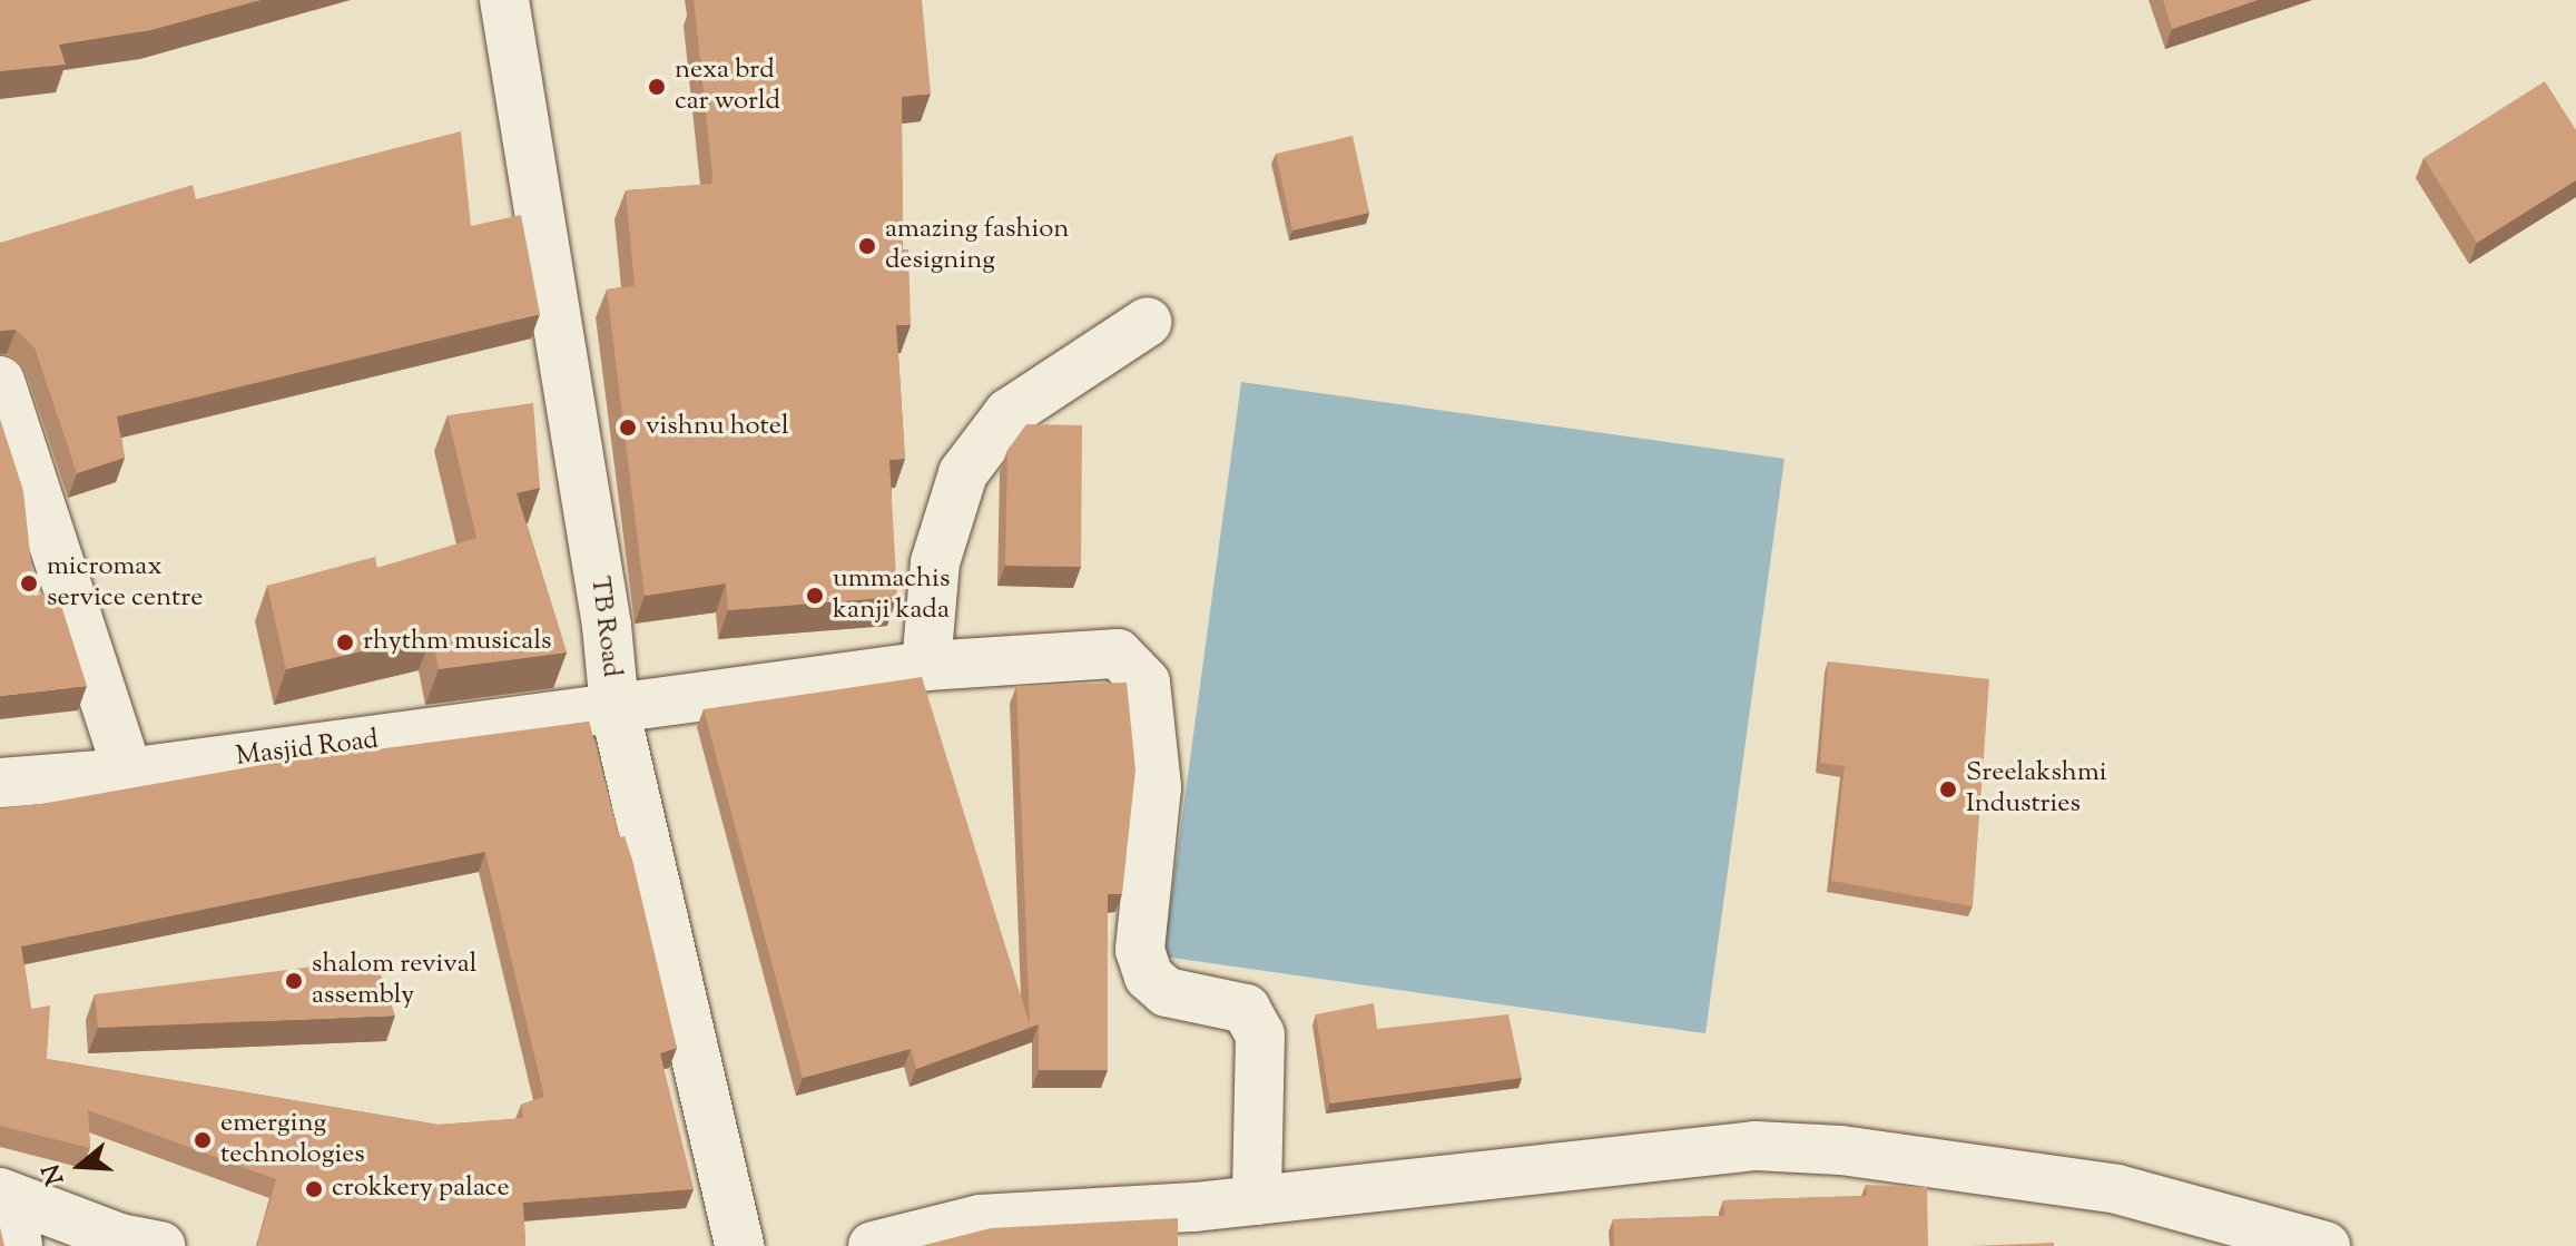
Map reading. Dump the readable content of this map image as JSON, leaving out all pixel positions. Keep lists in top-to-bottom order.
{
  "streets": {
    "street": ["TB Road", "Masjid Road"]
  },
  "crossings": [
    ["TB Road", "Masjid Road"]
  ],
  "places": [
    "nexa brd car world",
    "amazing fashion designing",
    "vishnu hotel",
    "micromax service centre",
    "ummachis kanji kada",
    "rhythm musicals",
    "Sreelakshmi Industries",
    "shalom revival assembly",
    "emerging technologies",
    "crokkery palace"
  ],
  "north": "left"
}
